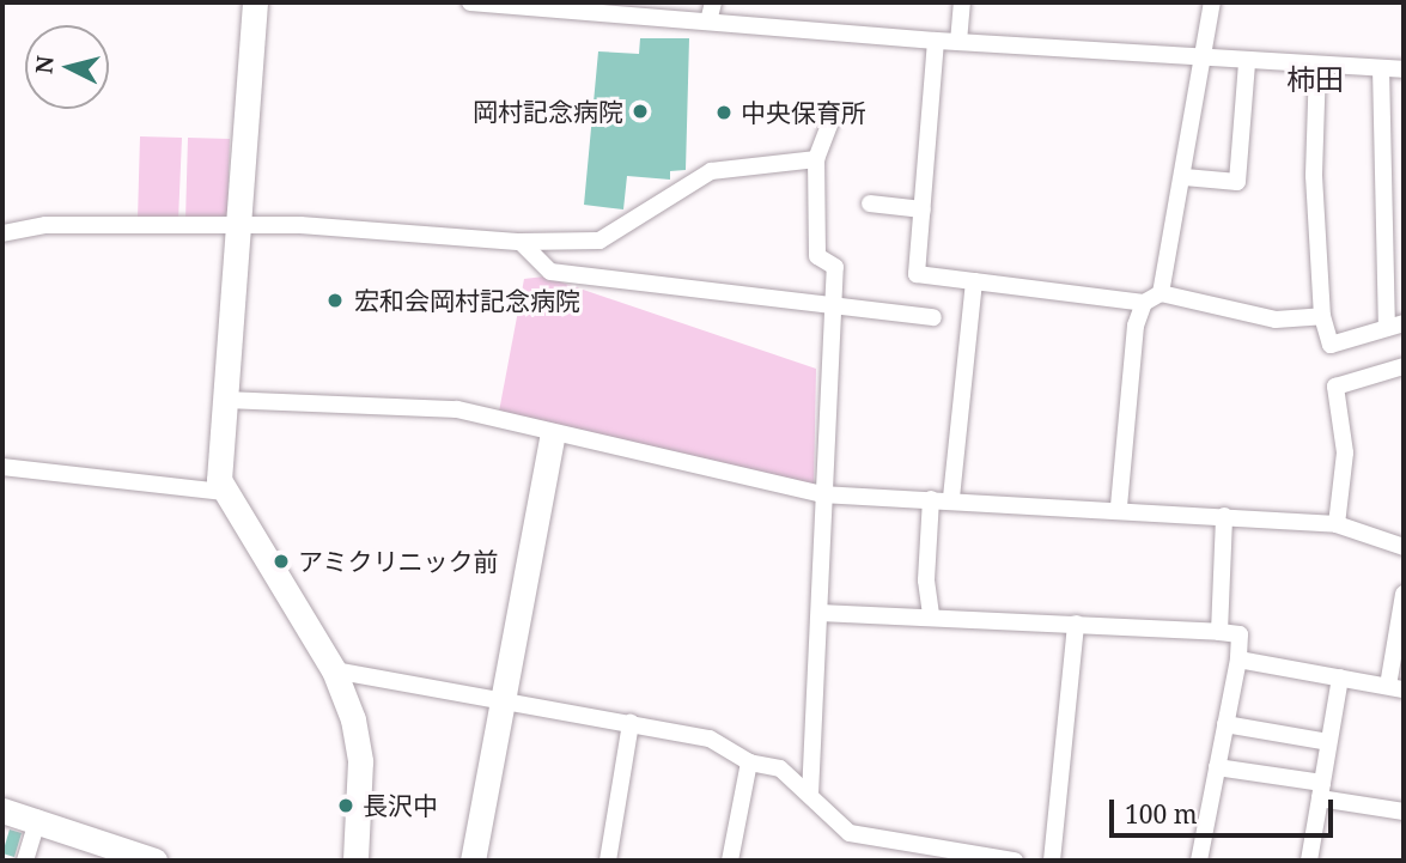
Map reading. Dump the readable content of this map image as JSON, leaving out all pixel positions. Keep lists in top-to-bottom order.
{
  "districts": ["柿田"],
  "places": [
    "岡村記念病院",
    "中央保育所",
    "宏和会岡村記念病院",
    "アミクリニック前",
    "長沢中"
  ],
  "scale_bar": "100 m",
  "north": "left"
}
